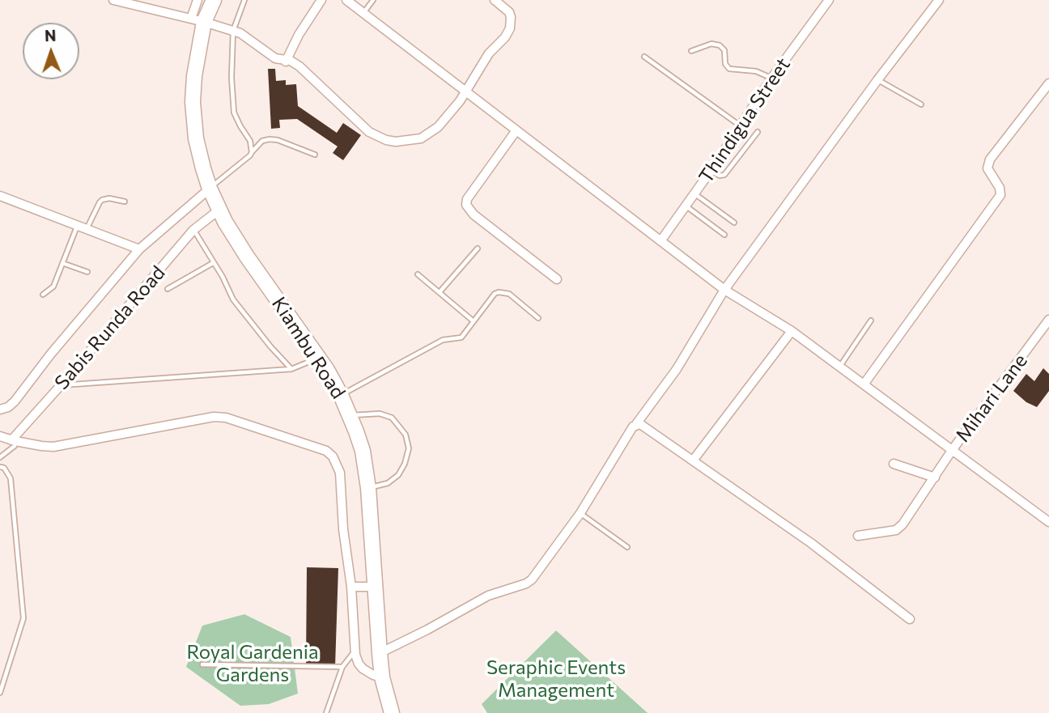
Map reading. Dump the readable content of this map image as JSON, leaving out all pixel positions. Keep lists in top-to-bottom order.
{
  "streets": {
    "highway": ["Kiambu Road"],
    "street": ["Thindigua Street", "Sabis Runda Road", "Mihari Lane"]
  },
  "crossings": [
    ["Sabis Runda Road", "Kiambu Road"]
  ],
  "parks": ["Royal Gardenia Gardens", "Seraphic Events Management"],
  "north": "top"
}
